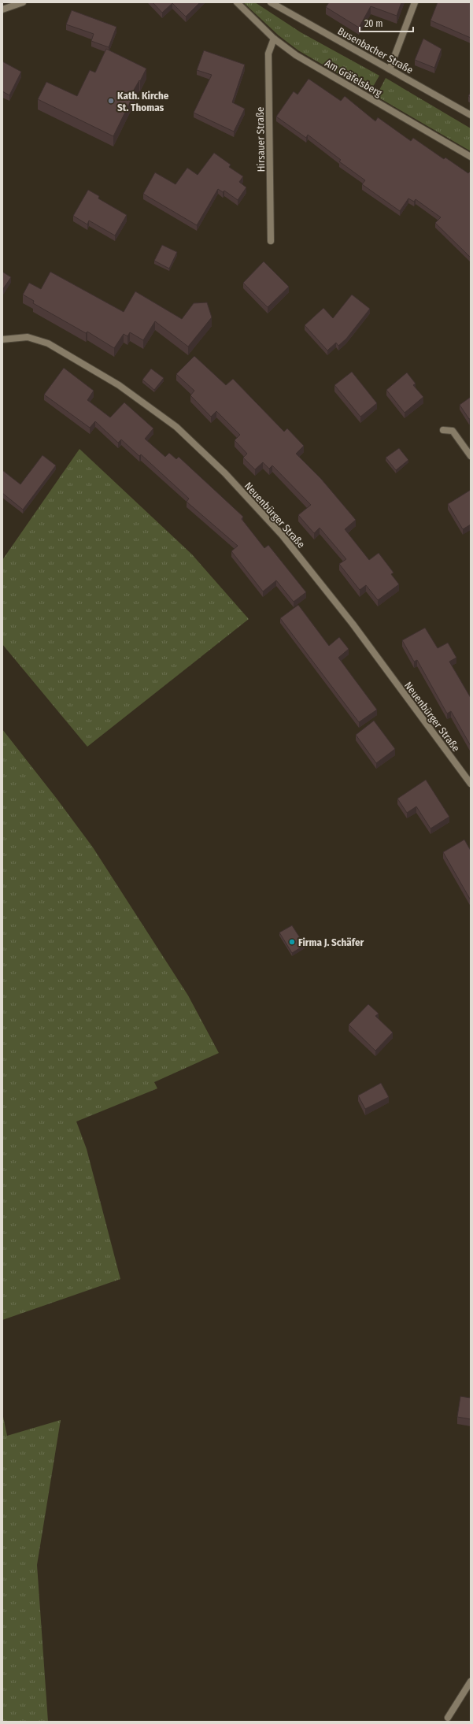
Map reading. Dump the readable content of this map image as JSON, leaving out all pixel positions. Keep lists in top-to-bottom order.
{
  "streets": {
    "street": [
      "Busenbacher Straße",
      "Am Gräfelsberg",
      "Hirsauer Straße",
      "Neuenbürger Straße"
    ]
  },
  "crossings": [
    ["Am Gräfelsberg", "Hirsauer Straße"]
  ],
  "places": ["Kath. Kirche St. Thomas", "Firma J. Schäfer"],
  "scale_bar": "20 m"
}
